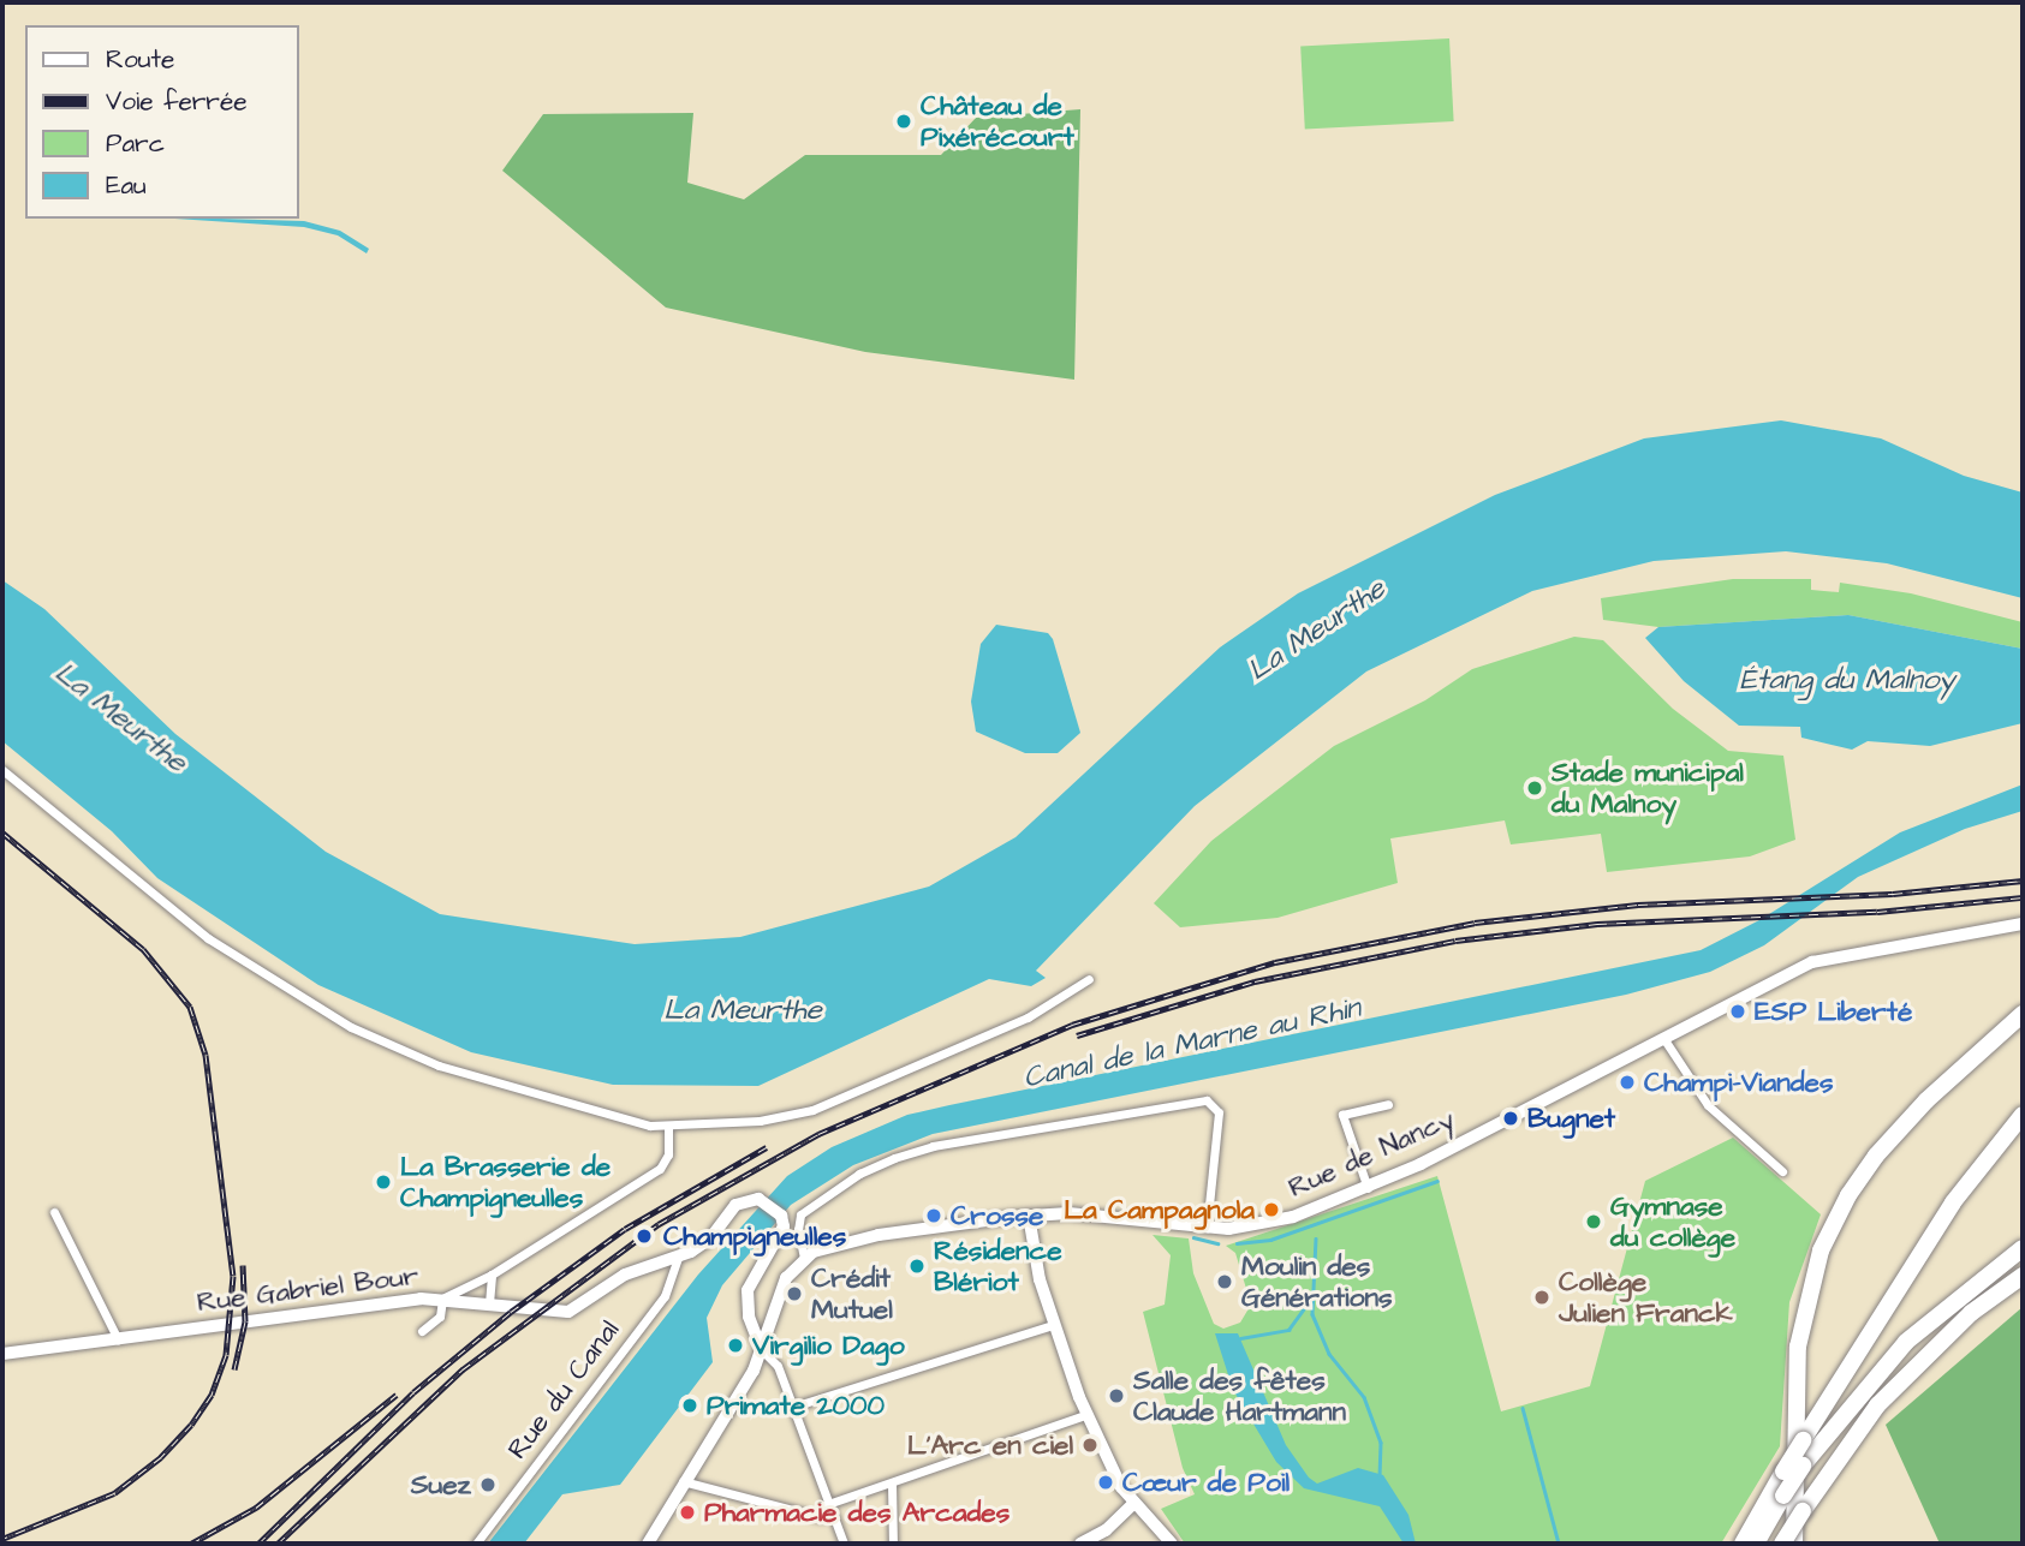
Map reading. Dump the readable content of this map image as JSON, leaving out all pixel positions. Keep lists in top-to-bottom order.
{
  "streets": {
    "main road": ["Rue de Nancy", "Rue Gabriel Bour"],
    "street": ["Rue du Canal"]
  },
  "crossings": [
    ["Rue Gabriel Bour", "Rue du Canal"]
  ],
  "water": ["La Meurthe", "Étang du Malnoy", "Canal de la Marne au Rhin"],
  "places": [
    "Château de Pixérécourt",
    "Stade municipal du Malnoy",
    "ESP Liberté",
    "Champi-Viandes",
    "Bugnet",
    "La Brasserie de Champigneulles",
    "La Campagnola",
    "Crosse",
    "Gymnase du collège",
    "Champigneulles",
    "Résidence Blériot",
    "Moulin des Générations",
    "Crédit Mutuel",
    "Collège Julien Franck",
    "Virgilio Dago",
    "Salle des fêtes Claude Hartmann",
    "Primate 2000",
    "L'Arc en ciel",
    "Cœur de Poil",
    "Suez",
    "Pharmacie des Arcades"
  ],
  "legend": [
    "Route",
    "Voie ferrée",
    "Parc",
    "Eau"
  ]
}
